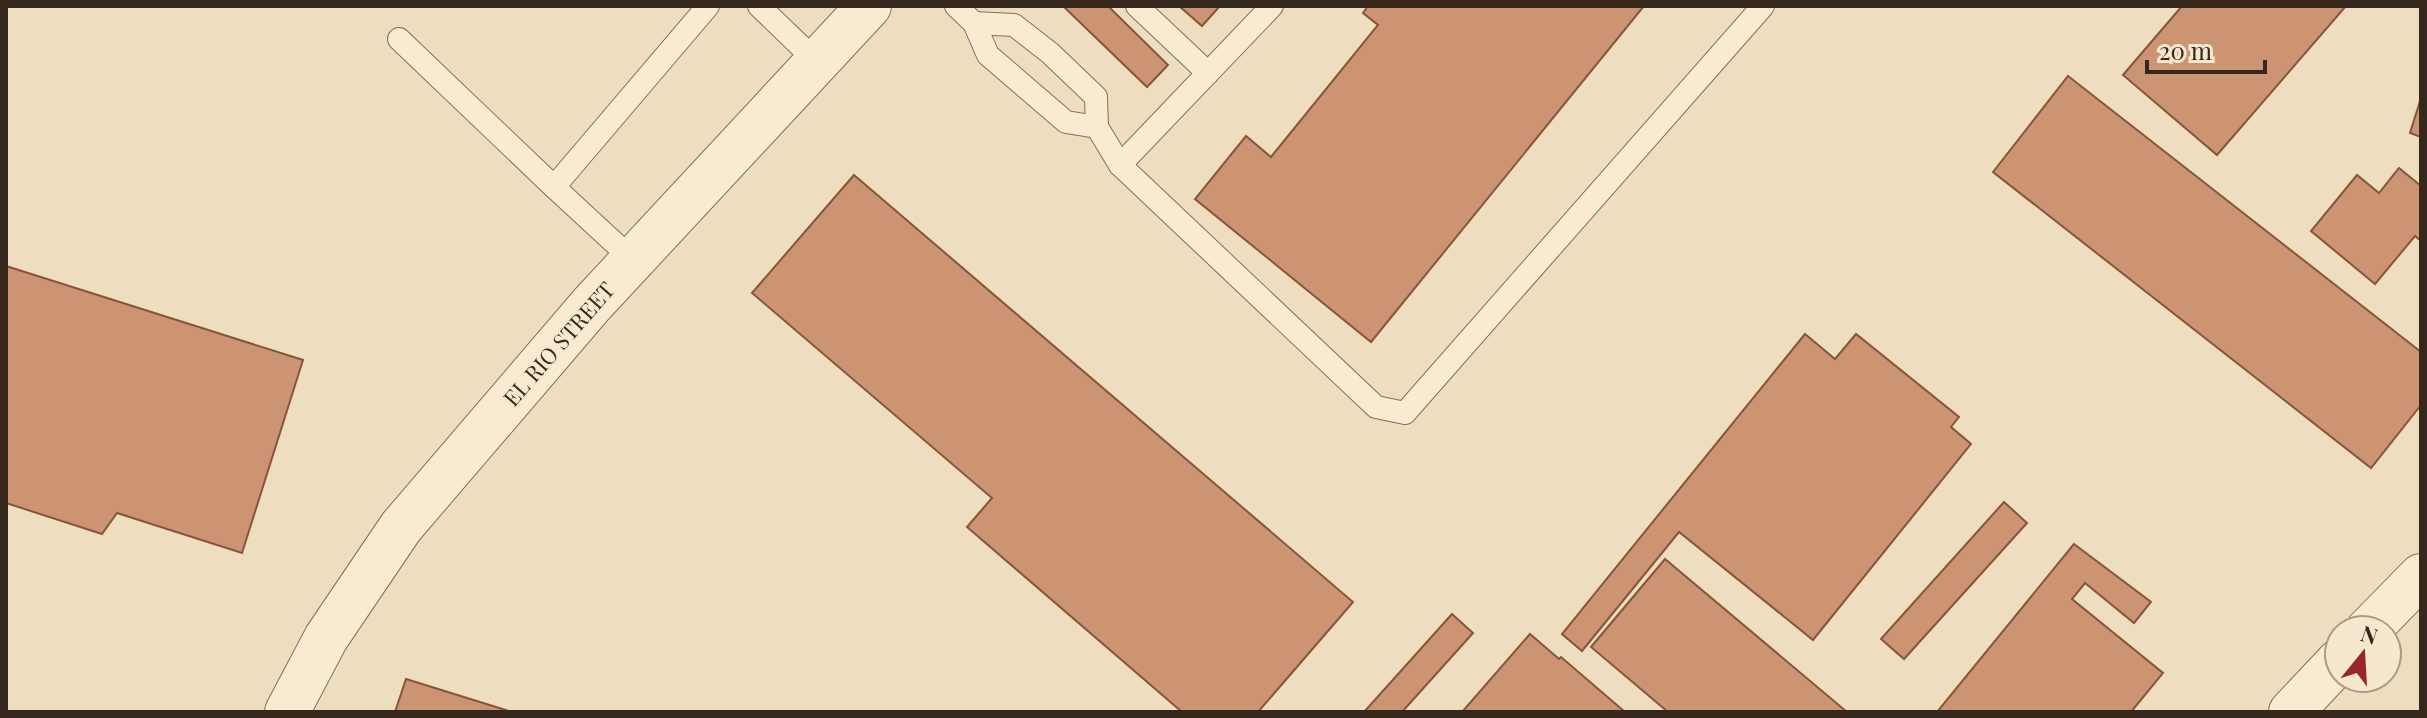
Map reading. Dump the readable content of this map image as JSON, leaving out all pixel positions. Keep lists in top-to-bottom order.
{
  "streets": {
    "street": ["EL RIO STREET"]
  },
  "scale_bar": "20 m",
  "north": "top"
}
